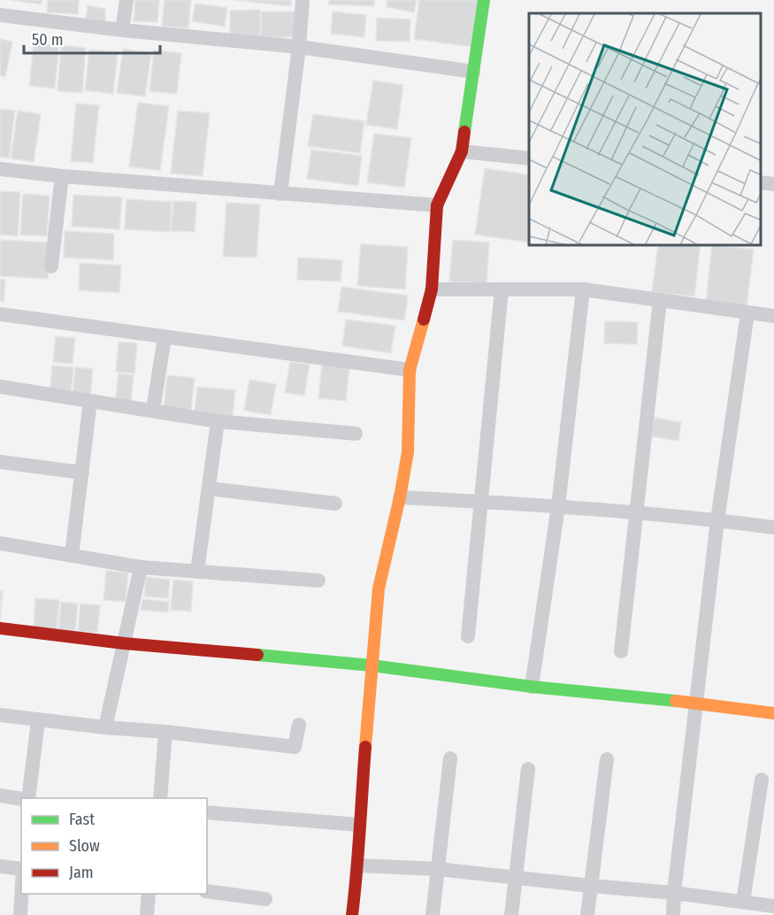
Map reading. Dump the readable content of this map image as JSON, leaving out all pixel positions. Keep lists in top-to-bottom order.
{
  "legend": ["Fast", "Slow", "Jam"],
  "scale_bar": "50 m"
}
